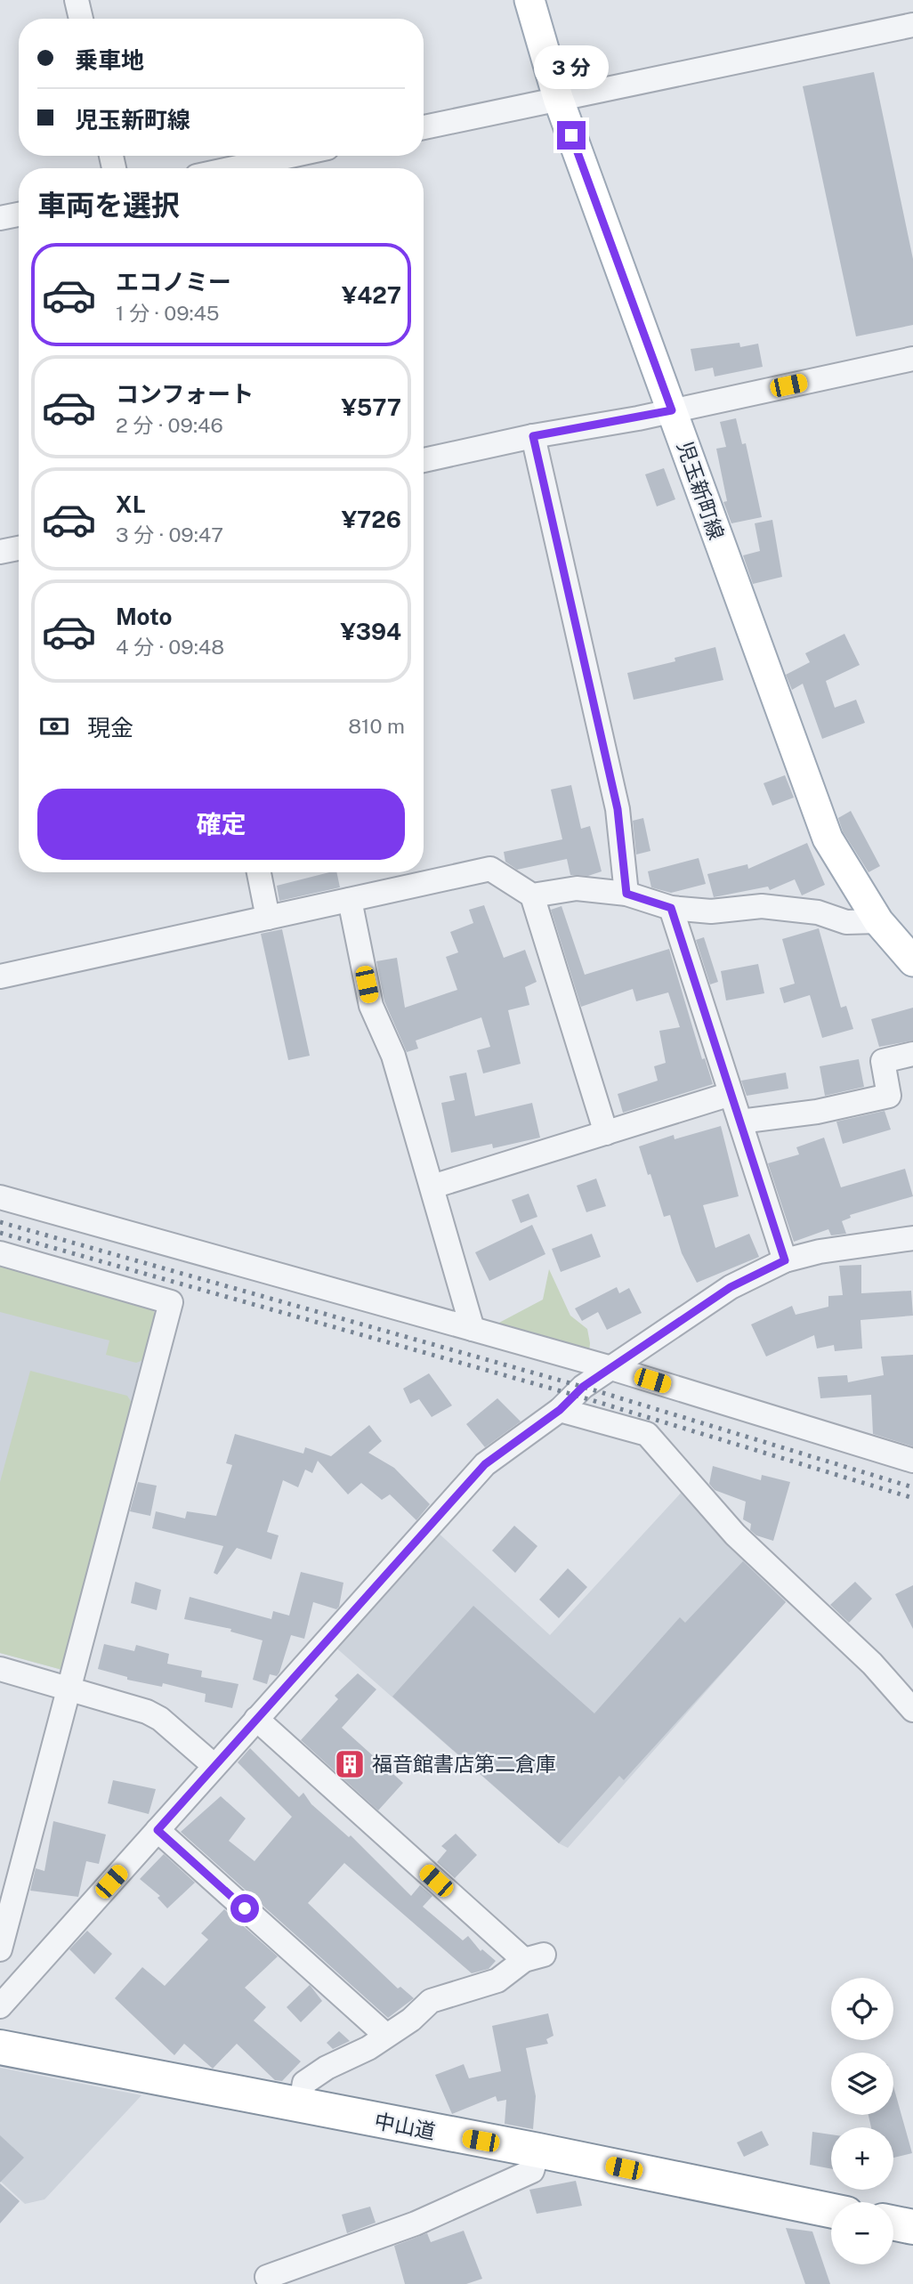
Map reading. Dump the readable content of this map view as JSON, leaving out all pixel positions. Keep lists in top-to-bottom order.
{
  "streets": {
    "highway": ["中山道"],
    "main road": ["児玉新町線"]
  },
  "places": {
    "building": ["福音館書店第二倉庫"]
  },
  "page": {
    "banner": ["乗車地", "児玉新町線"],
    "bubble": "3 分",
    "heading": "車両を選択",
    "list": [
      {
        "name": "エコノミー",
        "note": "1 分 · 09:45",
        "value": "¥427"
      },
      {
        "name": "コンフォート",
        "note": "2 分 · 09:46",
        "value": "¥577"
      },
      {
        "name": "XL",
        "note": "3 分 · 09:47",
        "value": "¥726"
      },
      {
        "name": "Moto",
        "note": "4 分 · 09:48",
        "value": "¥394"
      }
    ],
    "pay": ["現金", "810 m"],
    "buttons": "確定",
    "map_buttons": ["+", "−"]
  }
}
